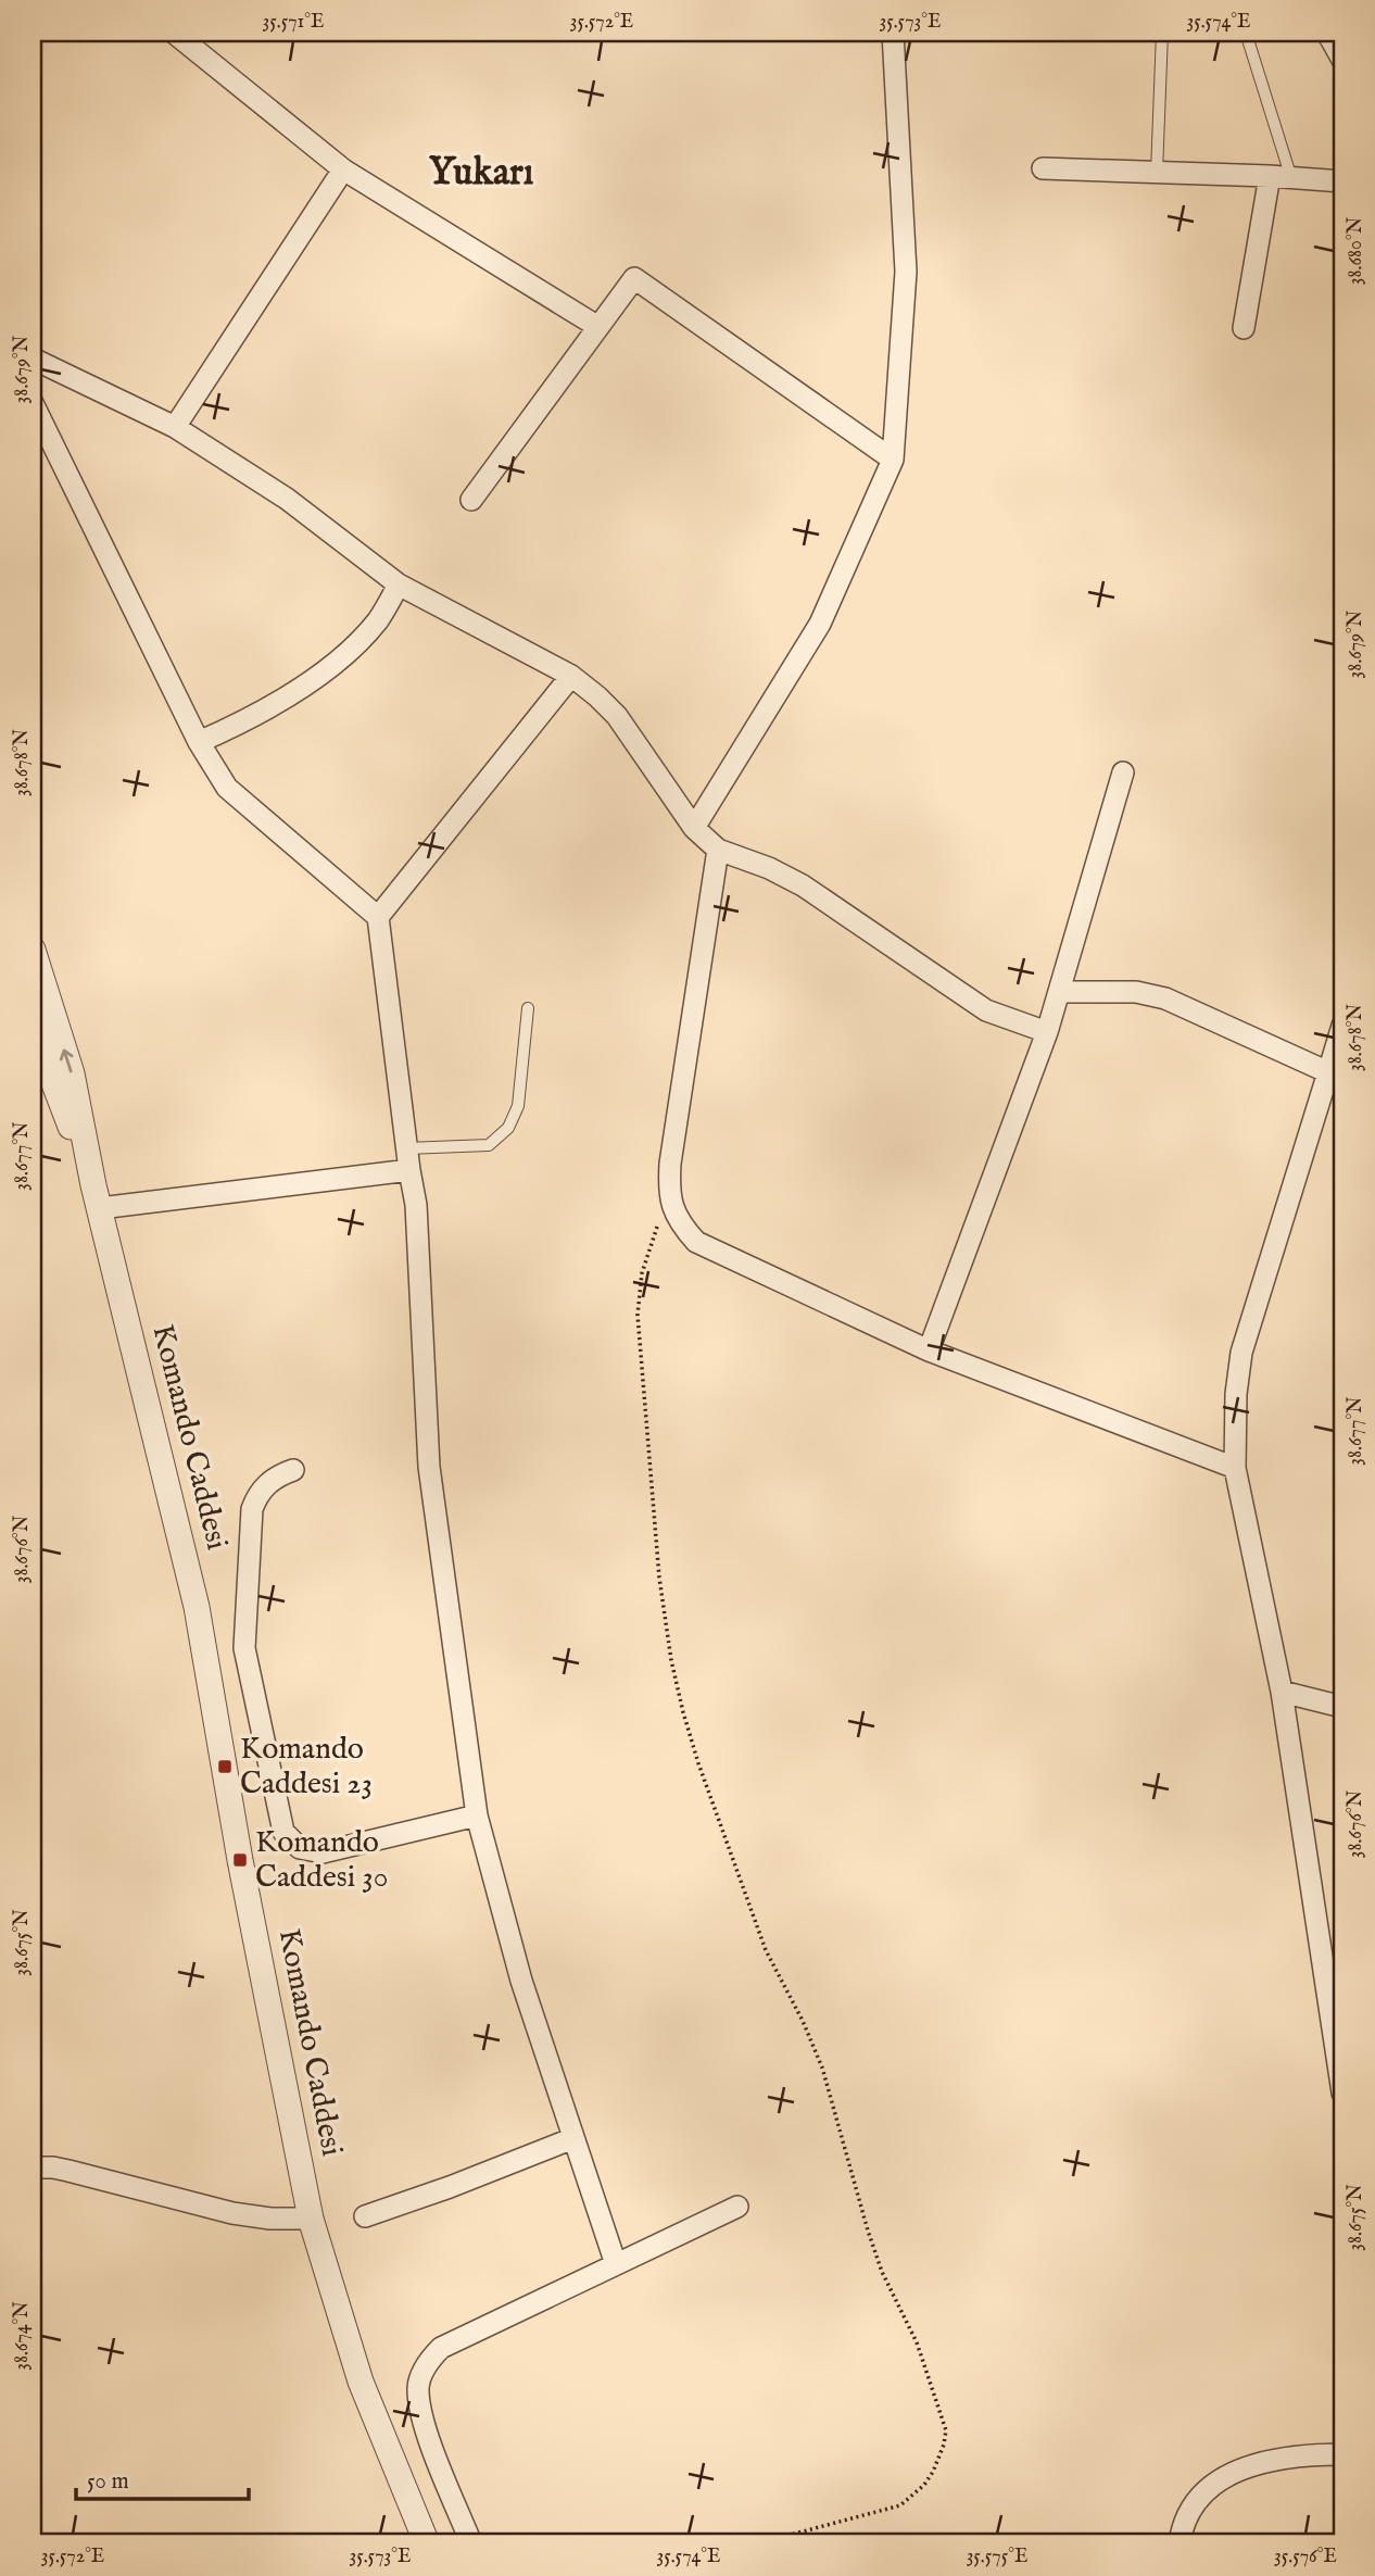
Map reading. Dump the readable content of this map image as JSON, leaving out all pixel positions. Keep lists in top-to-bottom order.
{
  "streets": {
    "street": ["Komando Caddesi"]
  },
  "districts": ["Yukarı"],
  "places": {
    "transit": ["Komando Caddesi 23", "Komando Caddesi 30"]
  },
  "scale_bar": "50 m",
  "coordinates": [
    "35.571°E",
    "35.572°E",
    "35.573°E",
    "35.574°E",
    "38.680°N",
    "38.679°N",
    "38.678°N",
    "38.677°N",
    "38.676°N",
    "38.675°N",
    "38.674°N",
    "35.575°E",
    "35.576°E"
  ]
}
